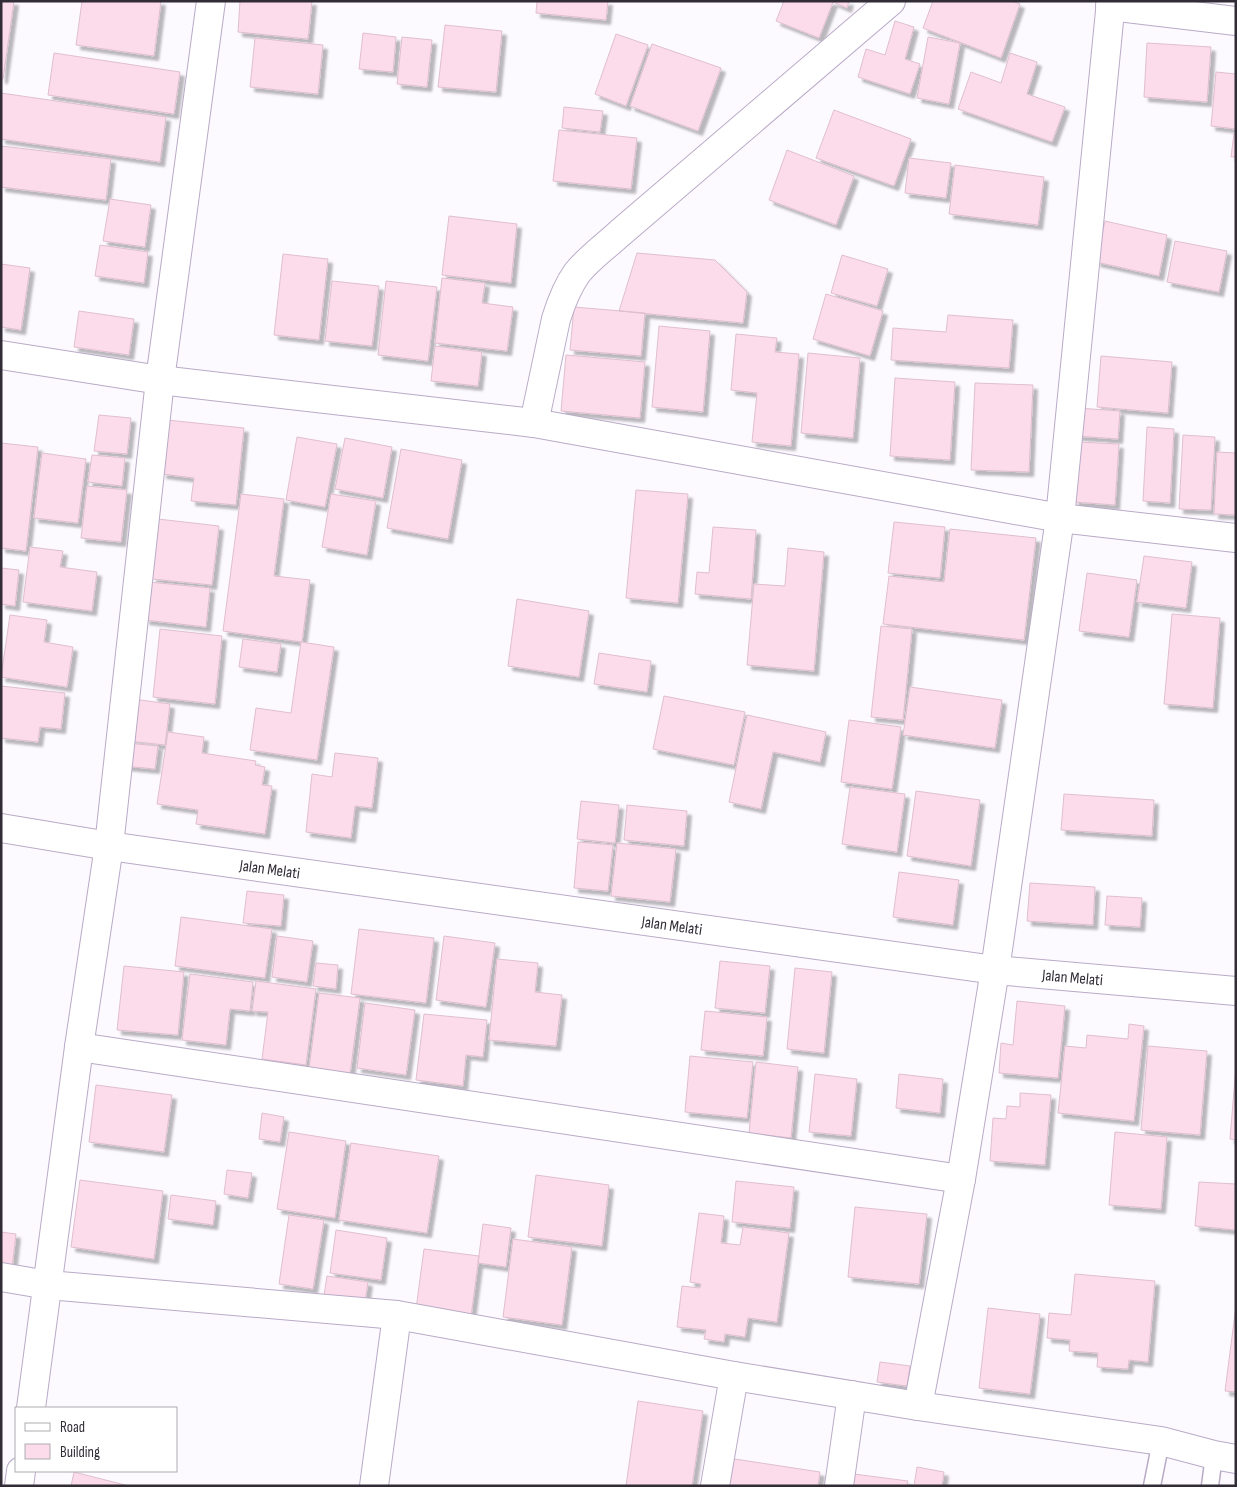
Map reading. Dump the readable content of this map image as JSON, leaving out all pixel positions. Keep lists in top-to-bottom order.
{
  "streets": {
    "street": ["Jalan Melati"]
  },
  "legend": ["Road", "Building"]
}
